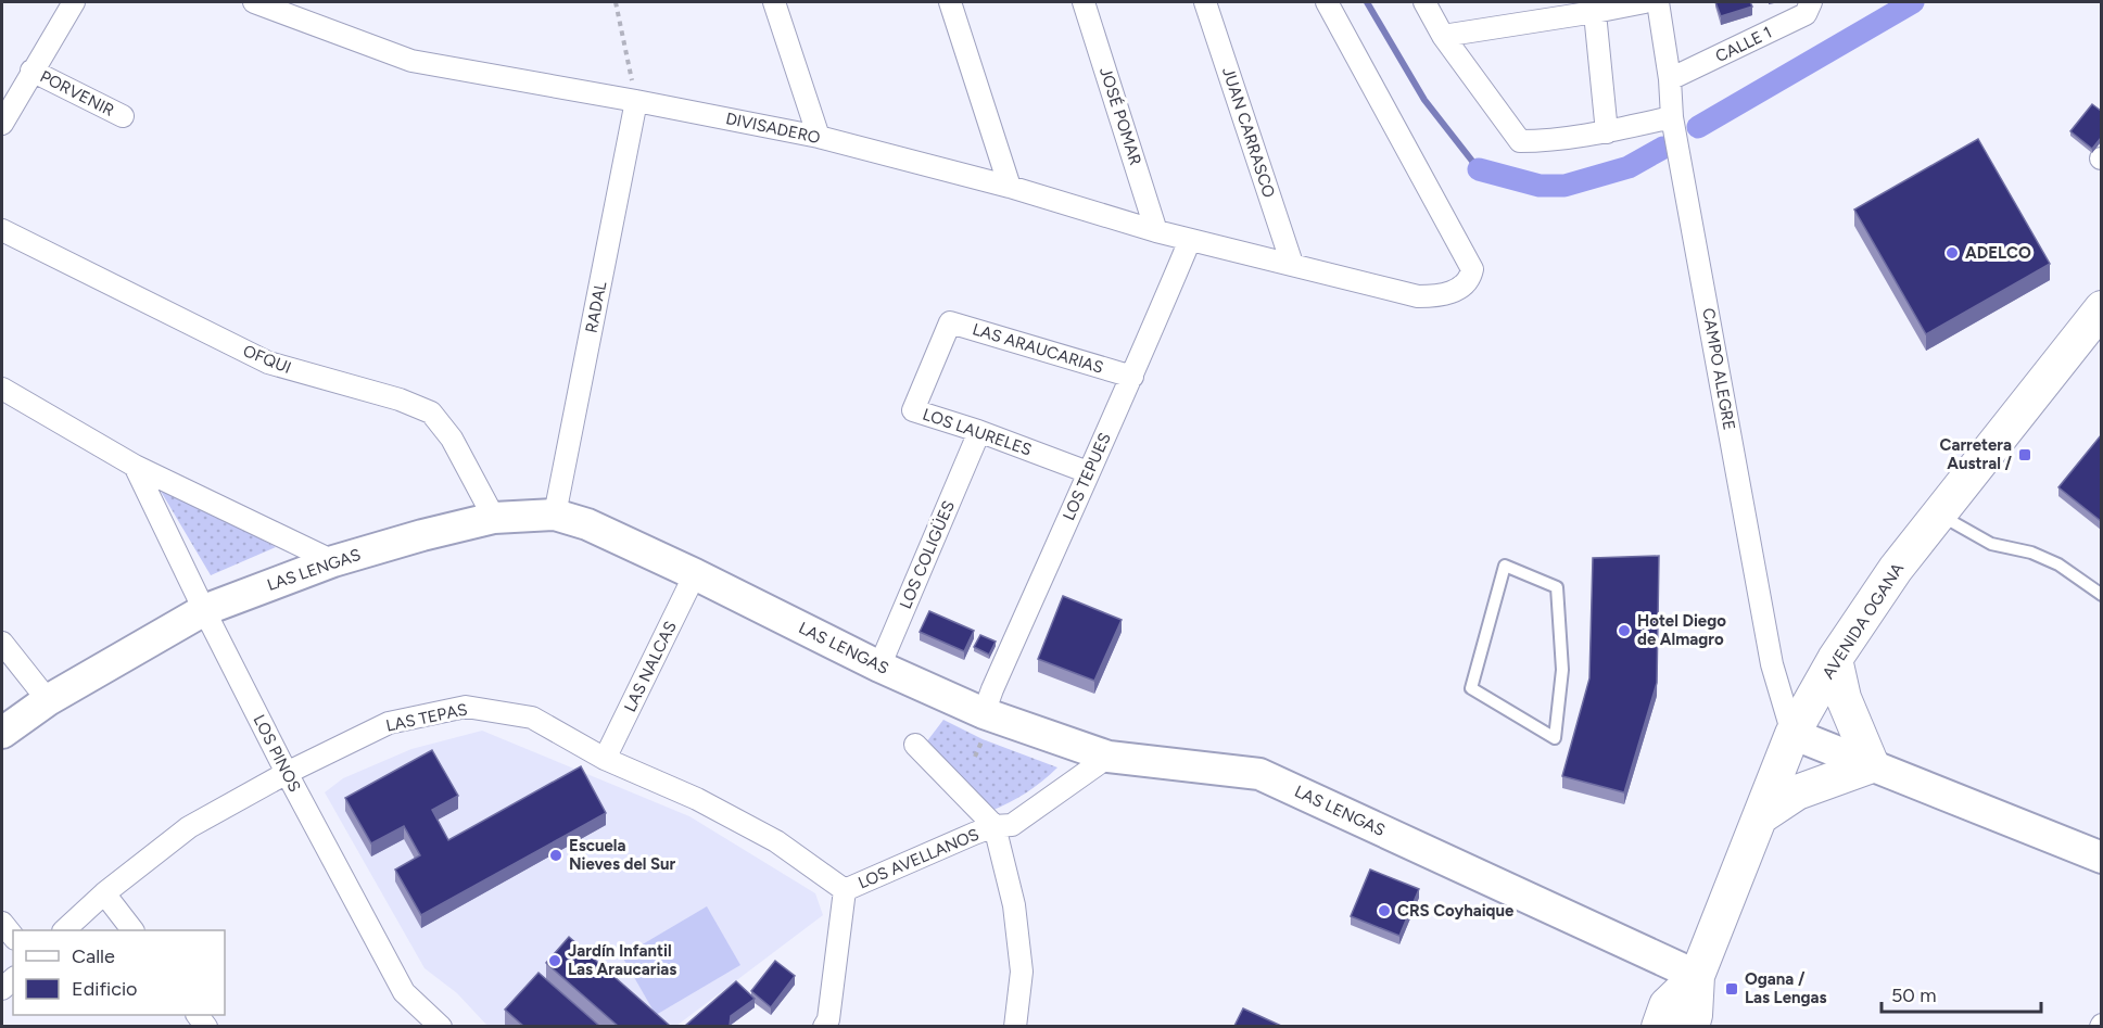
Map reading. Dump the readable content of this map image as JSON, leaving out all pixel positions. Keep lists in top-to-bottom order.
{
  "streets": {
    "main road": ["AVENIDA OGANA"],
    "street": [
      "CALLE 1",
      "PORVENIR",
      "JOSÉ POMAR",
      "DIVISADERO",
      "JUAN CARRASCO",
      "RADAL",
      "LAS ARAUCARIAS",
      "OFQUI",
      "CAMPO ALEGRE",
      "LOS LAURELES",
      "LOS TEPUES",
      "LOS COLIGÜES",
      "LAS LENGAS",
      "LAS NALCAS",
      "LAS TEPAS",
      "LOS PINOS",
      "LOS AVELLANOS"
    ]
  },
  "crossings": [
    ["CALLE 1", "CAMPO ALEGRE"],
    ["JOSÉ POMAR", "DIVISADERO"],
    ["DIVISADERO", "JUAN CARRASCO"],
    ["DIVISADERO", "RADAL"],
    ["DIVISADERO", "LOS TEPUES"],
    ["RADAL", "LAS LENGAS"],
    ["LAS ARAUCARIAS", "LOS LAURELES"],
    ["LAS ARAUCARIAS", "LOS TEPUES"],
    ["OFQUI", "LAS LENGAS"],
    ["CAMPO ALEGRE", "AVENIDA OGANA"],
    ["LOS LAURELES", "LOS TEPUES"],
    ["LOS TEPUES", "LAS LENGAS"],
    ["LOS COLIGÜES", "LAS LENGAS"],
    ["LAS LENGAS", "AVENIDA OGANA"],
    ["LAS LENGAS", "LAS NALCAS"],
    ["LAS LENGAS", "LOS PINOS"],
    ["LAS LENGAS", "LOS AVELLANOS"],
    ["LAS NALCAS", "LAS TEPAS"],
    ["LAS TEPAS", "LOS PINOS"],
    ["LAS TEPAS", "LOS AVELLANOS"]
  ],
  "places": {
    "other": [
      "ADELCO",
      "Hotel Diego de Almagro",
      "Escuela Nieves del Sur",
      "CRS Coyhaique",
      "Jardín Infantil Las Araucarias"
    ],
    "transit": ["Carretera Austral /", "Ogana / Las Lengas"]
  },
  "legend": ["Calle", "Edificio"],
  "scale_bar": "50 m"
}
